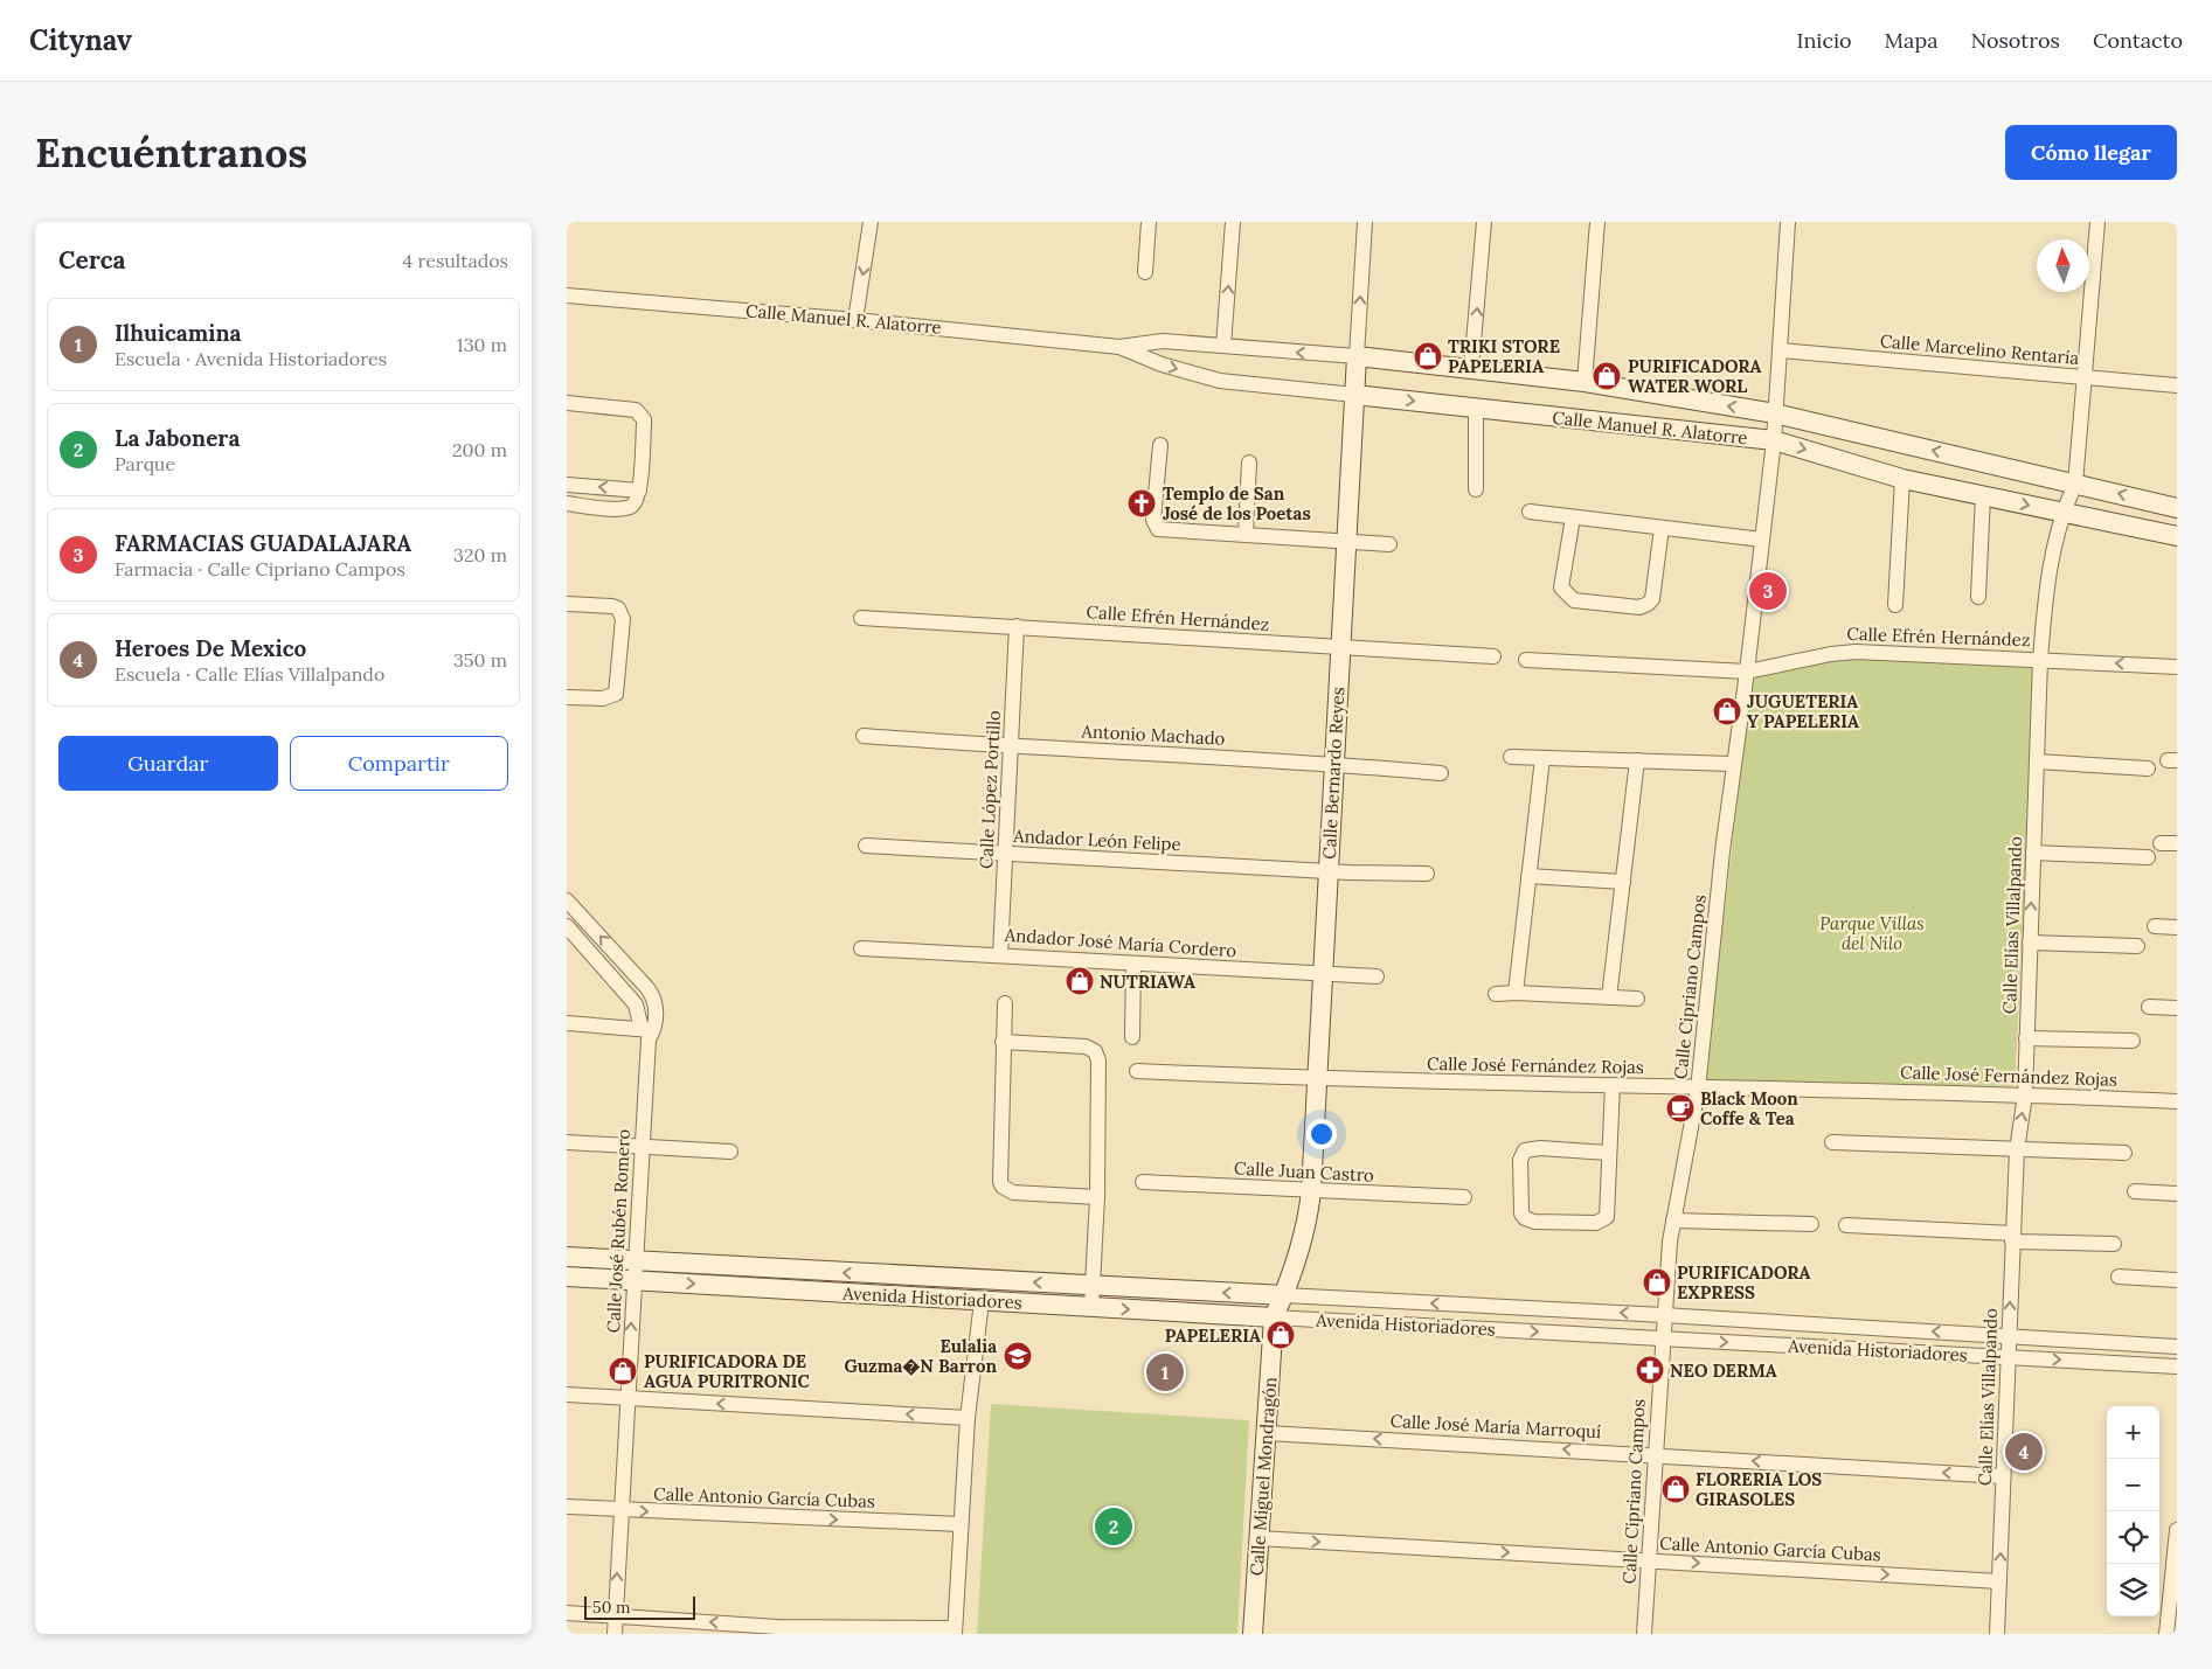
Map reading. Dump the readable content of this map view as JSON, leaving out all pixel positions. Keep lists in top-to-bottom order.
{
  "streets": {
    "street": [
      "Calle Manuel R. Alatorre",
      "Calle Marcelino Rentaría",
      "Calle Efrén Hernández",
      "Antonio Machado",
      "Calle Bernardo Reyes",
      "Calle López Portillo",
      "Andador León Felipe",
      "Calle Elías Villalpando",
      "Andador José María Cordero",
      "Calle Cipriano Campos",
      "Calle José Fernández Rojas",
      "Calle Juan Castro",
      "Calle José Rubén Romero",
      "Avenida Historiadores",
      "Calle José María Marroquí",
      "Calle Miguel Mondragón",
      "Calle Antonio García Cubas"
    ]
  },
  "crossings": [
    ["Calle Manuel R. Alatorre", "Calle Bernardo Reyes"],
    ["Calle Manuel R. Alatorre", "Calle Elías Villalpando"],
    ["Calle Manuel R. Alatorre", "Calle Cipriano Campos"],
    ["Calle Marcelino Rentaría", "Calle Elías Villalpando"],
    ["Calle Marcelino Rentaría", "Calle Cipriano Campos"],
    ["Calle Efrén Hernández", "Calle Bernardo Reyes"],
    ["Calle Efrén Hernández", "Calle López Portillo"],
    ["Calle Efrén Hernández", "Calle Elías Villalpando"],
    ["Calle Efrén Hernández", "Calle Cipriano Campos"],
    ["Antonio Machado", "Calle Bernardo Reyes"],
    ["Antonio Machado", "Calle López Portillo"],
    ["Calle Bernardo Reyes", "Andador León Felipe"],
    ["Calle Bernardo Reyes", "Andador José María Cordero"],
    ["Calle Bernardo Reyes", "Calle José Fernández Rojas"],
    ["Calle Bernardo Reyes", "Calle Juan Castro"],
    ["Calle Bernardo Reyes", "Avenida Historiadores"],
    ["Calle Bernardo Reyes", "Calle Miguel Mondragón"],
    ["Calle López Portillo", "Andador León Felipe"],
    ["Calle López Portillo", "Andador José María Cordero"],
    ["Calle Elías Villalpando", "Calle José Fernández Rojas"],
    ["Calle Elías Villalpando", "Avenida Historiadores"],
    ["Calle Elías Villalpando", "Calle José María Marroquí"],
    ["Calle Elías Villalpando", "Calle Antonio García Cubas"],
    ["Calle Cipriano Campos", "Calle José Fernández Rojas"],
    ["Calle Cipriano Campos", "Avenida Historiadores"],
    ["Calle Cipriano Campos", "Calle José María Marroquí"],
    ["Calle Cipriano Campos", "Calle Antonio García Cubas"],
    ["Calle José Rubén Romero", "Avenida Historiadores"],
    ["Calle José Rubén Romero", "Calle Antonio García Cubas"],
    ["Avenida Historiadores", "Calle Miguel Mondragón"],
    ["Calle José María Marroquí", "Calle Miguel Mondragón"],
    ["Calle Miguel Mondragón", "Calle Antonio García Cubas"]
  ],
  "one_way": ["Calle José Rubén Romero", "Calle José María Marroquí"],
  "parks": ["Parque Villas del Nilo"],
  "places": {
    "shop": [
      "TRIKI STORE PAPELERIA",
      "PURIFICADORA WATER WORL",
      "JUGUETERIA Y PAPELERIA",
      "NUTRIAWA",
      "PURIFICADORA EXPRESS",
      "PAPELERIA",
      "PURIFICADORA DE AGUA PURITRONIC",
      "FLORERIA LOS GIRASOLES"
    ],
    "church": ["Templo de San José de los Poetas"],
    "cafe": ["Black Moon Coffe & Tea"],
    "school or university": ["Eulalia Guzma�N Barron"],
    "pharmacy": ["NEO DERMA"]
  },
  "scale_bar": "50 m",
  "north": "top",
  "page": {
    "header": "Citynav",
    "nav": [
      "Inicio",
      "Mapa",
      "Nosotros",
      "Contacto"
    ],
    "buttons": [
      "Cómo llegar",
      ["Guardar", "Compartir"]
    ],
    "title": "Encuéntranos",
    "heading": ["Cerca", "4 resultados"],
    "list": [
      {
        "mark": "1",
        "name": "Ilhuicamina",
        "note": "Escuela · Avenida Historiadores",
        "value": "130 m"
      },
      {
        "mark": "2",
        "name": "La Jabonera",
        "note": "Parque",
        "value": "200 m"
      },
      {
        "mark": "3",
        "name": "FARMACIAS GUADALAJARA",
        "note": "Farmacia · Calle Cipriano Campos",
        "value": "320 m"
      },
      {
        "mark": "4",
        "name": "Heroes De Mexico",
        "note": "Escuela · Calle Elías Villalpando",
        "value": "350 m"
      }
    ],
    "pins": [
      "3",
      "1",
      "4",
      "2"
    ],
    "map_buttons": ["+", "−"],
    "scale": "50 m"
  }
}
